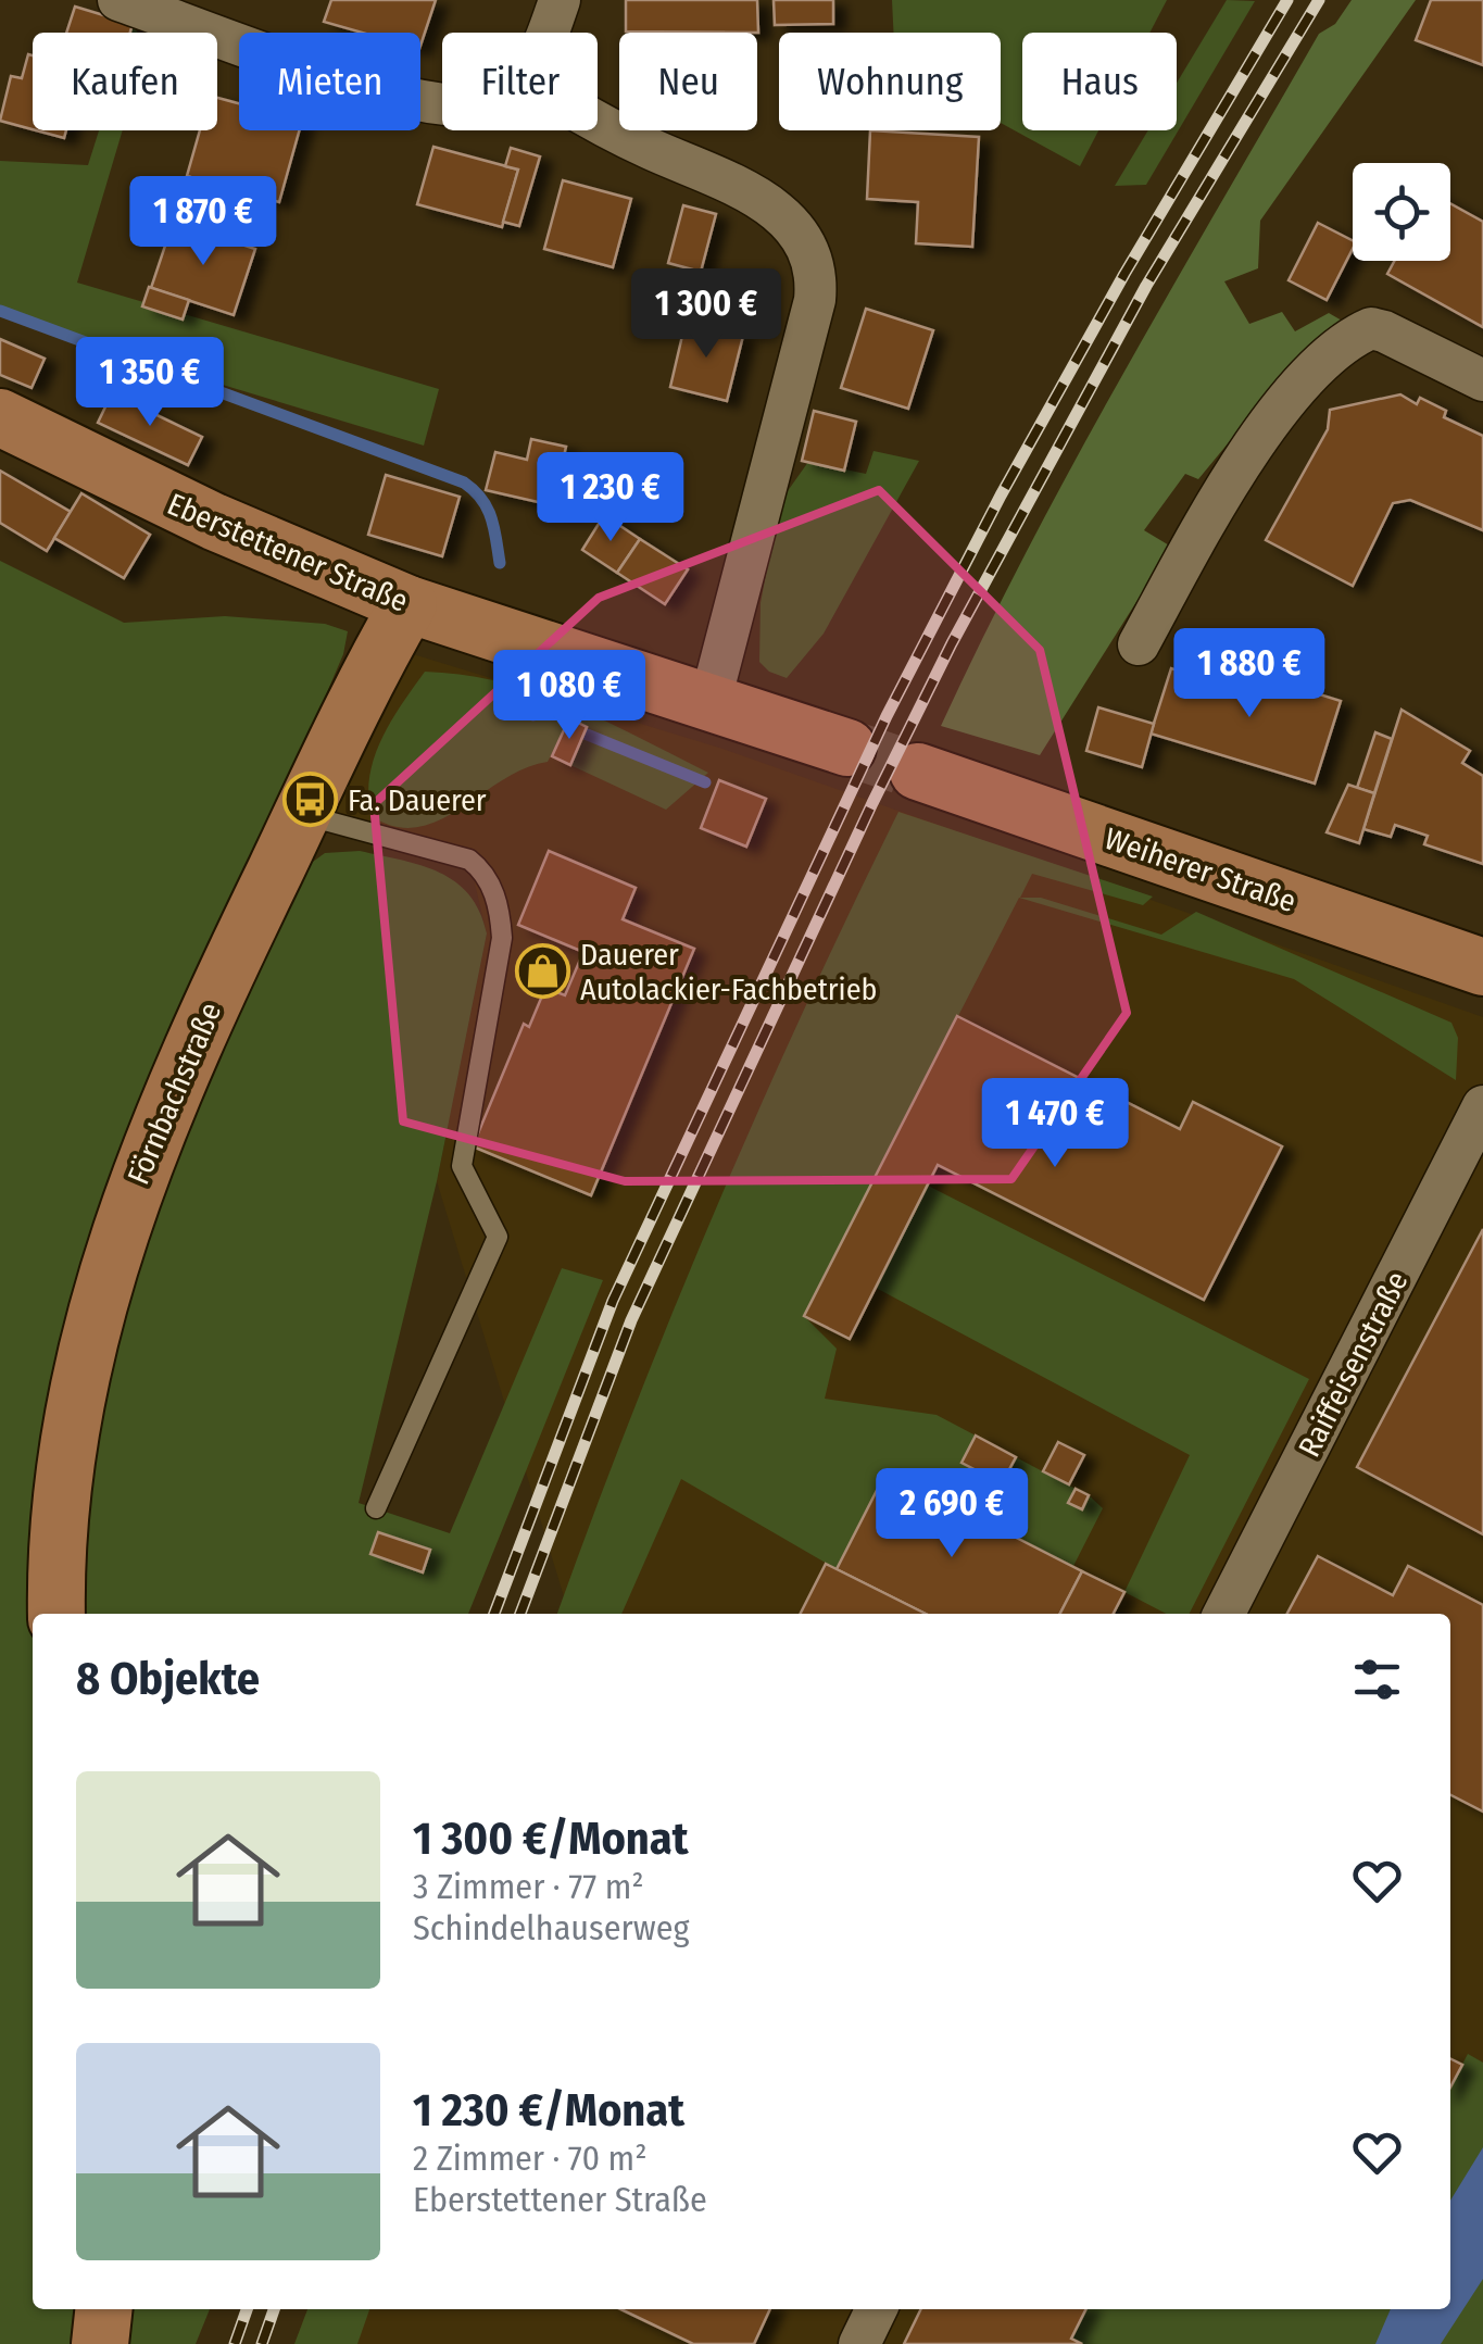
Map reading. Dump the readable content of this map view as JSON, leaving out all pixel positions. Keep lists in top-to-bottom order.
{
  "streets": {
    "main road": ["Eberstettener Straße", "Weiherer Straße", "Förnbachstraße"],
    "street": ["Raiffeisenstraße"]
  },
  "crossings": [
    ["Eberstettener Straße", "Förnbachstraße"]
  ],
  "places": {
    "bus stop": ["Fa. Dauerer"],
    "shop": ["Dauerer Autolackier-Fachbetrieb"]
  },
  "page": {
    "chip": [
      "Kaufen",
      "Mieten",
      "Filter",
      "Neu",
      "Wohnung",
      "Haus"
    ],
    "price": [
      "1 870 €",
      "1 300 €",
      "1 350 €",
      "1 230 €",
      "1 880 €",
      "1 080 €",
      "1 470 €",
      "2 690 €"
    ],
    "heading": "8 Objekte",
    "list": [
      {
        "name": "1 300 €/Monat",
        "note": "3 Zimmer · 77 m² · Schindelhauserweg"
      },
      {
        "name": "1 230 €/Monat",
        "note": "2 Zimmer · 70 m² · Eberstettener Straße"
      }
    ]
  }
}
